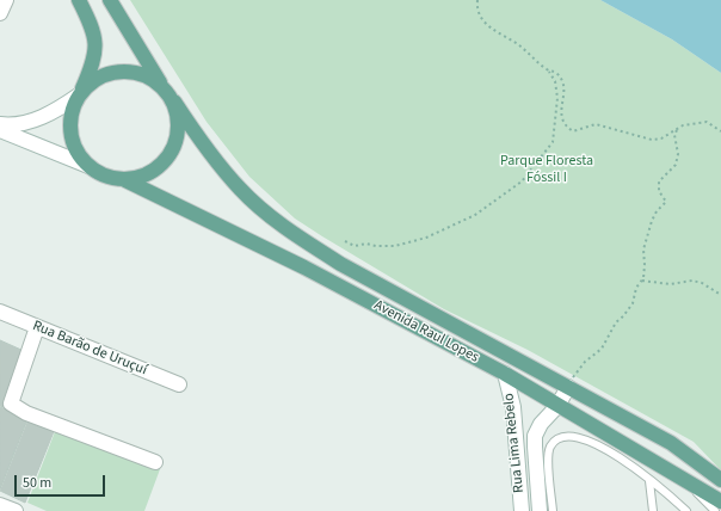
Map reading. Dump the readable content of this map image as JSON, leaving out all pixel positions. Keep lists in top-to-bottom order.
{
  "streets": {
    "main road": ["Avenida Raul Lopes"],
    "street": ["Rua Barão de Uruçuí", "Rua Lima Rebelo"]
  },
  "crossings": [
    ["Avenida Raul Lopes", "Rua Lima Rebelo"]
  ],
  "parks": ["Parque Floresta Fóssil I"],
  "scale_bar": "50 m"
}
